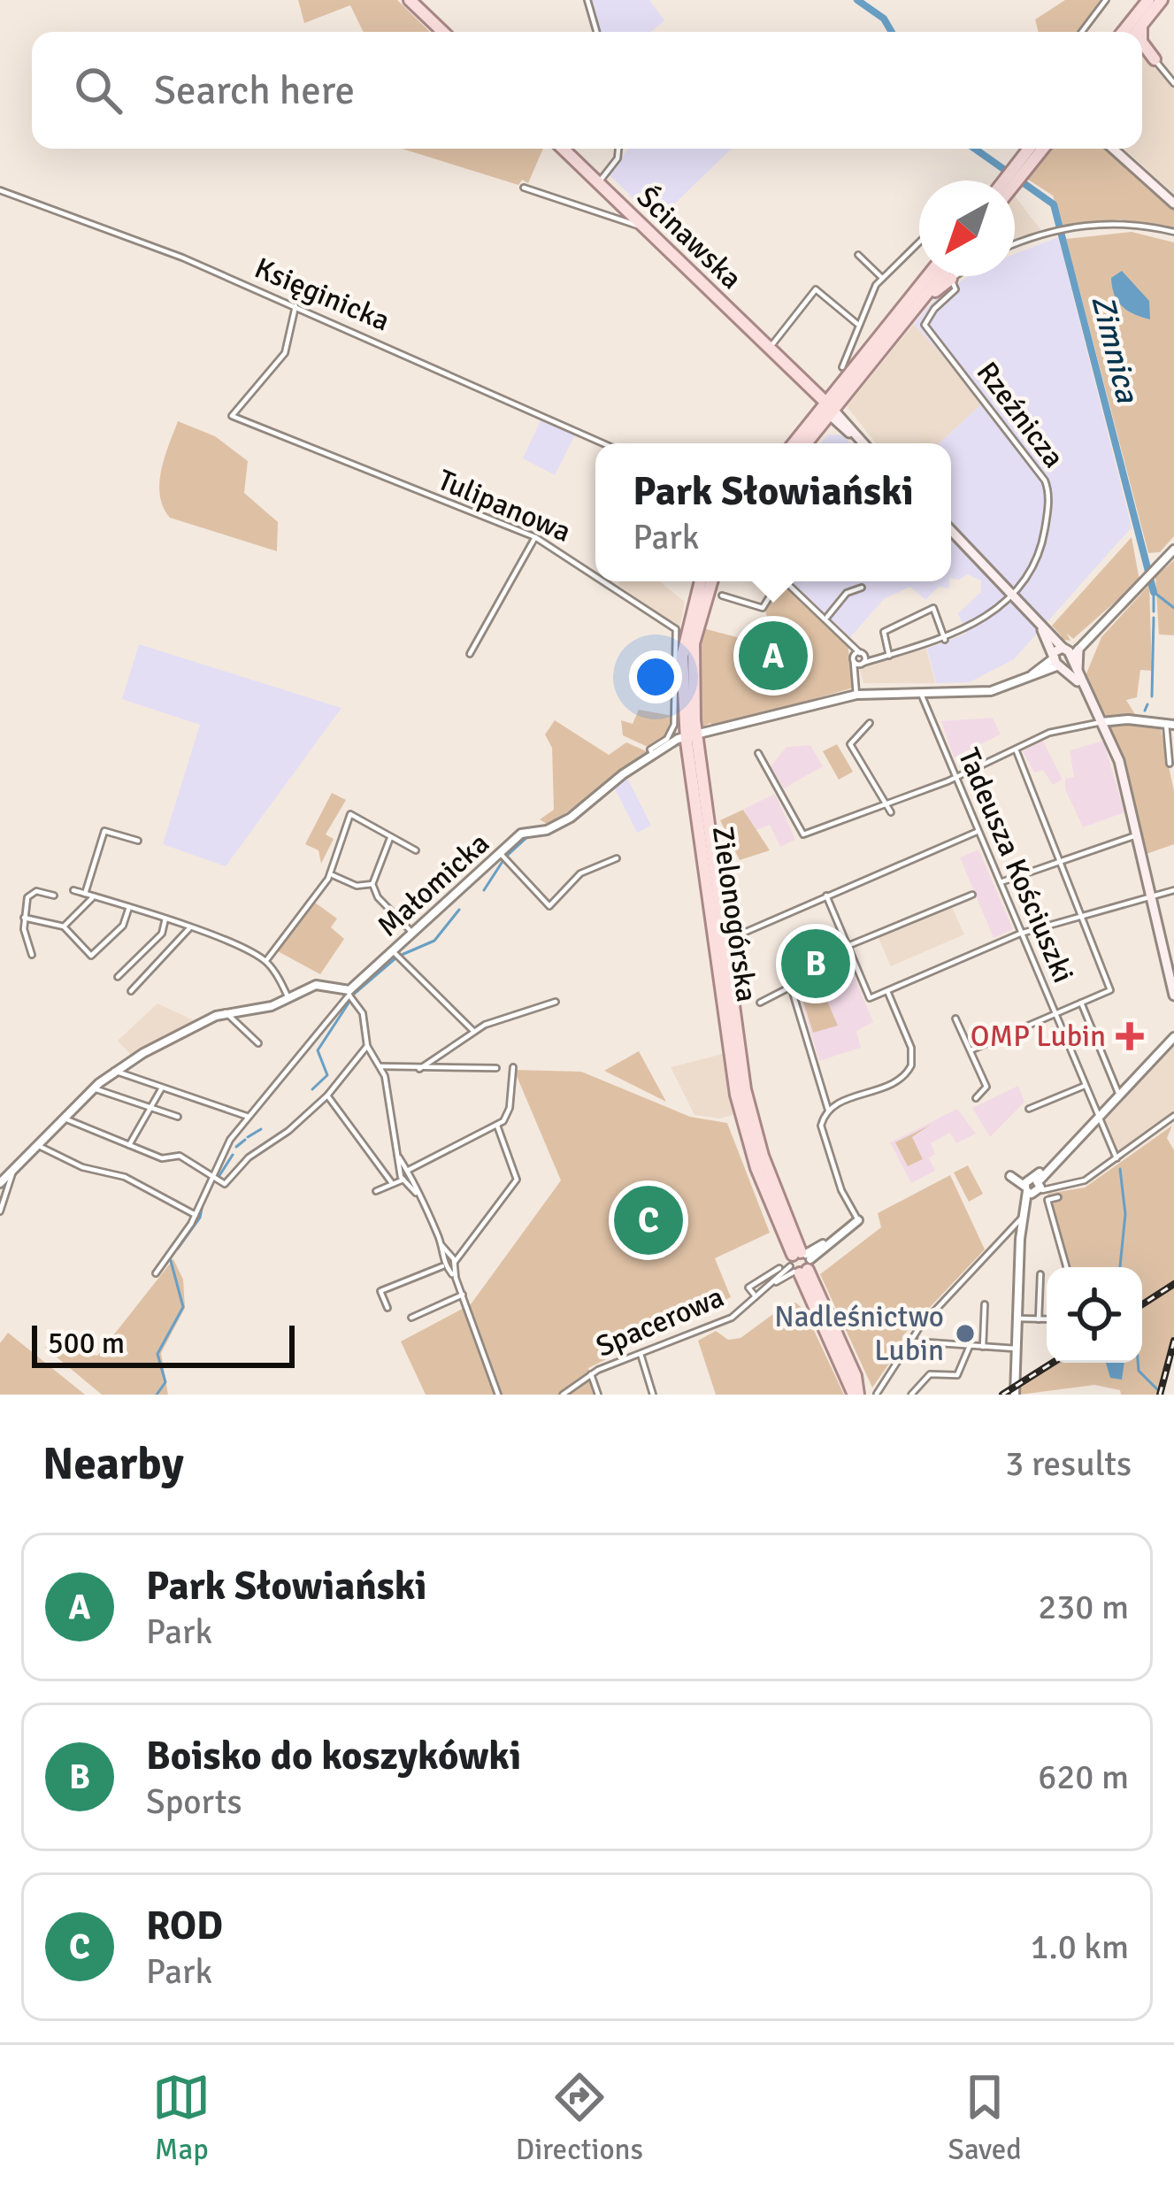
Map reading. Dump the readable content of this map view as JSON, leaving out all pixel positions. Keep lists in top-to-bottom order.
{
  "streets": {
    "main road": ["Ścinawska", "Zielonogórska"],
    "street": [
      "Księginicka",
      "Rzeźnicza",
      "Tulipanowa",
      "Tadeusza Kościuszki",
      "Małomicka",
      "Spacerowa"
    ]
  },
  "crossings": [
    ["Księginicka", "Tulipanowa"],
    ["Tulipanowa", "Małomicka"],
    ["Małomicka", "Zielonogórska"],
    ["Zielonogórska", "Spacerowa"]
  ],
  "water": ["Zimnica"],
  "places": {
    "health": ["OMP Lubin"],
    "other": ["Nadleśnictwo Lubin"]
  },
  "scale_bar": "500 m",
  "north": "bottom left",
  "page": {
    "search": "Search here",
    "popup": ["Park Słowiański", "Park"],
    "pins": ["A", "B", "C"],
    "scale": "500 m",
    "heading": ["Nearby", "3 results"],
    "list": [
      {
        "mark": "A",
        "name": "Park Słowiański",
        "note": "Park",
        "value": "230 m"
      },
      {
        "mark": "B",
        "name": "Boisko do koszykówki",
        "note": "Sports",
        "value": "620 m"
      },
      {
        "mark": "C",
        "name": "ROD",
        "note": "Park",
        "value": "1.0 km"
      }
    ],
    "nav": ["Map", "Directions", "Saved"]
  }
}
